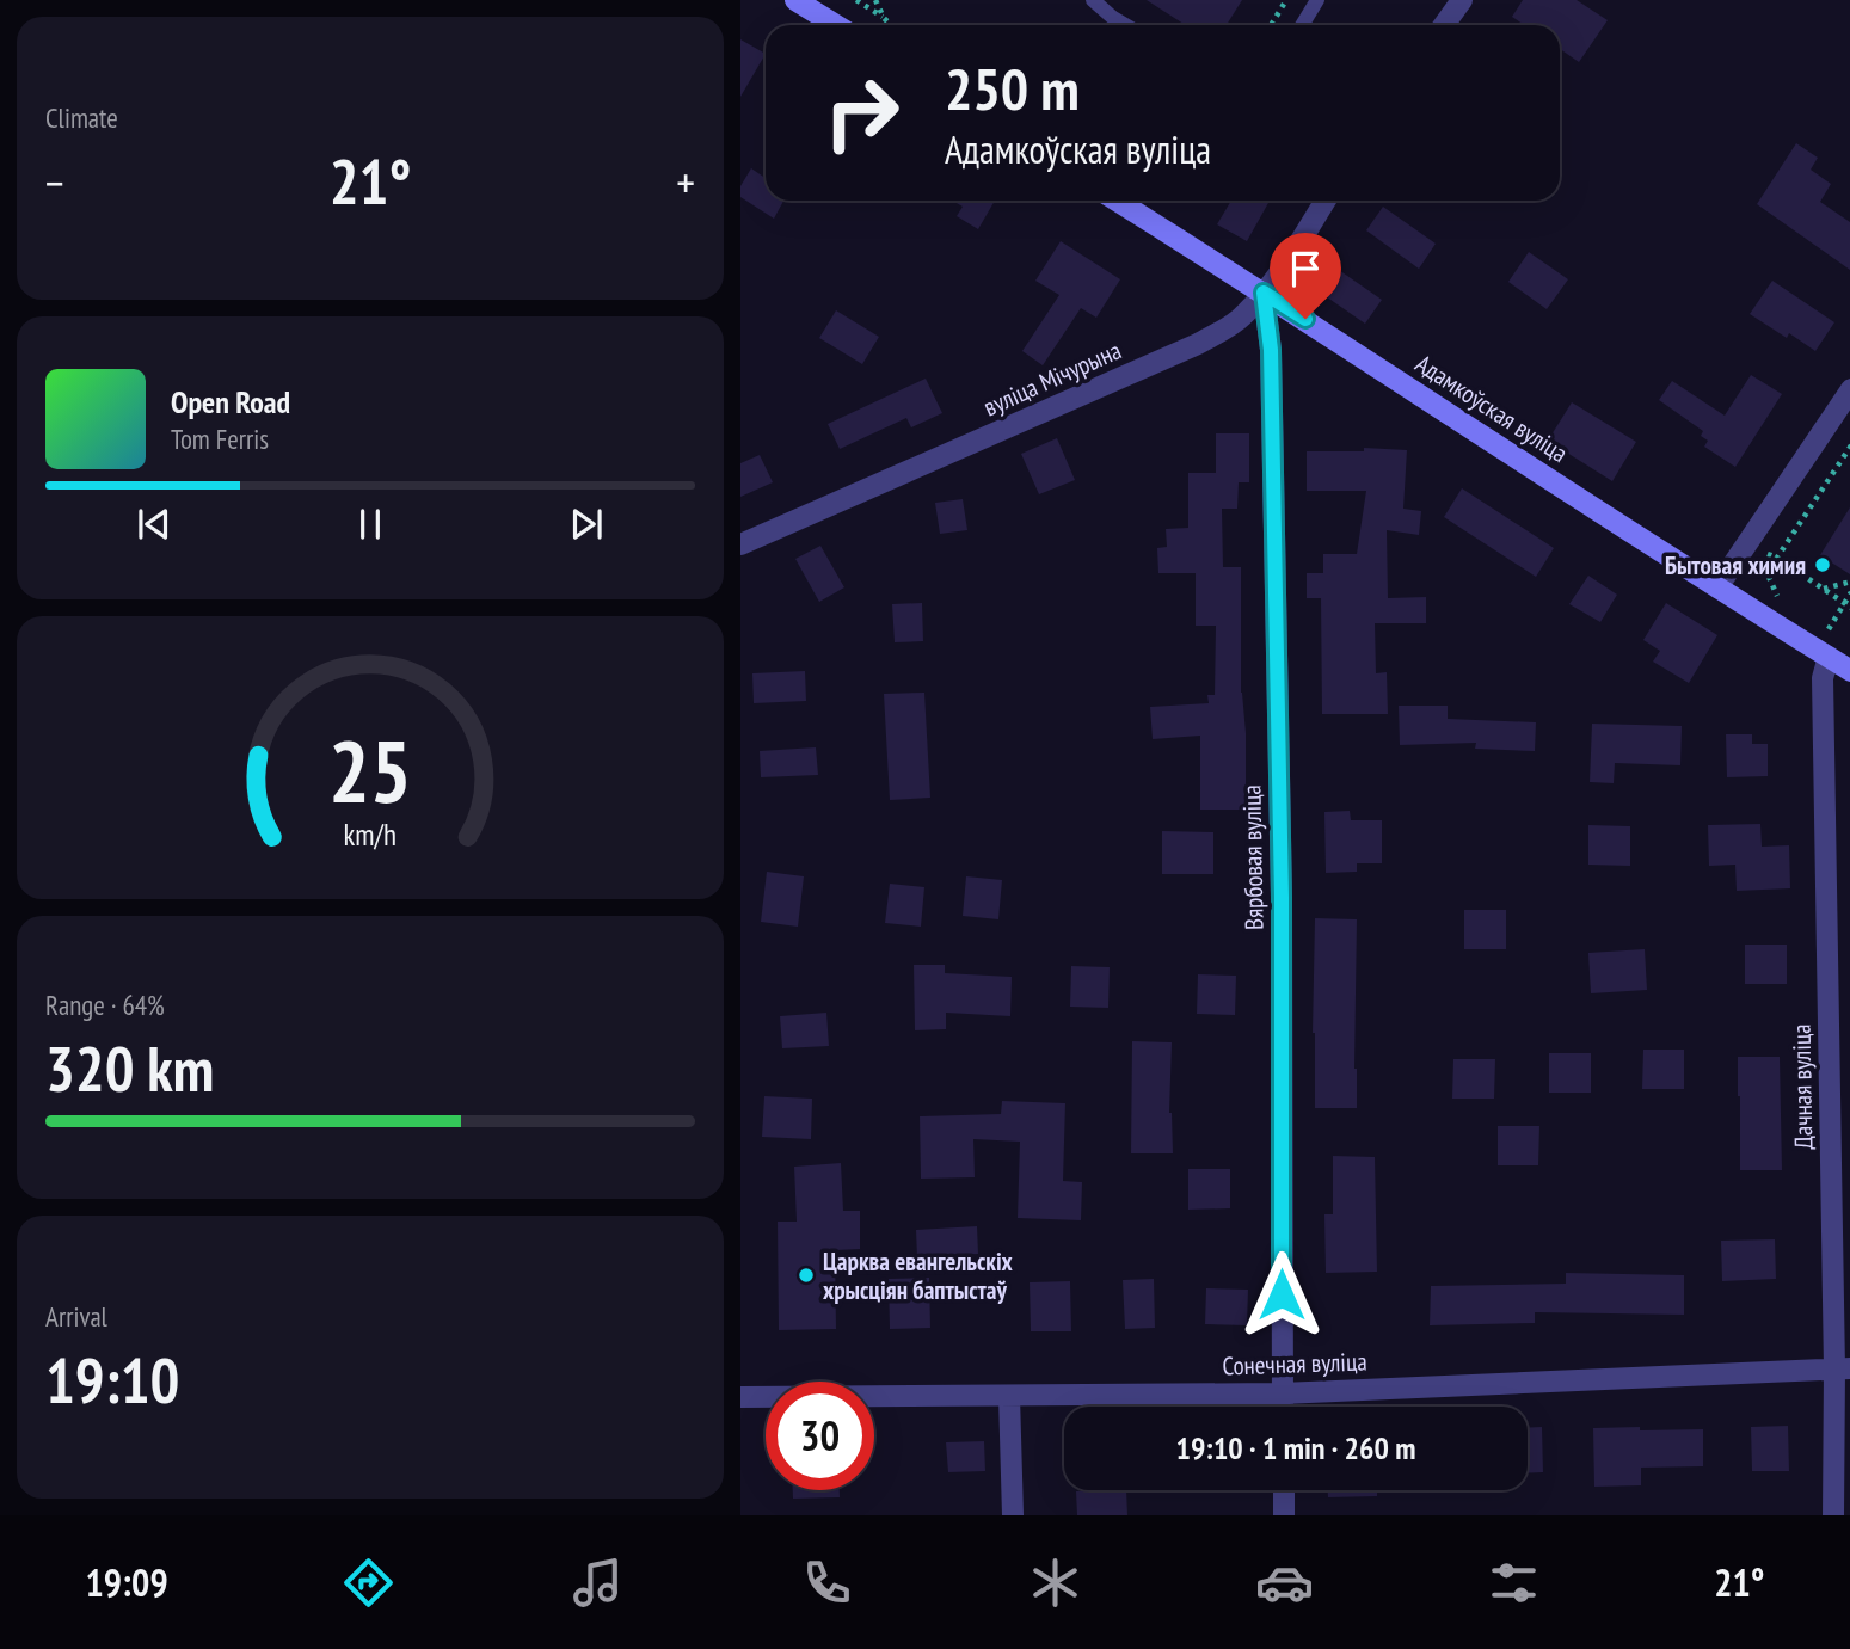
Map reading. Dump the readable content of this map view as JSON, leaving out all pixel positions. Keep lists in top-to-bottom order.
{
  "streets": {
    "street": [
      "вуліца Мічурына",
      "Адамкоўская вуліца",
      "Вярбовая вуліца",
      "Дачная вуліца",
      "Сонечная вуліца"
    ]
  },
  "crossings": [
    ["вуліца Мічурына", "Адамкоўская вуліца"],
    ["вуліца Мічурына", "Вярбовая вуліца"],
    ["Адамкоўская вуліца", "Вярбовая вуліца"],
    ["Адамкоўская вуліца", "Дачная вуліца"],
    ["Вярбовая вуліца", "Сонечная вуліца"],
    ["Дачная вуліца", "Сонечная вуліца"]
  ],
  "places": ["Бытовая химия", "Царква евангельскіх хрысціян баптыстаў"],
  "page": {
    "tile": [
      "Climate",
      ["Range · 64%", "320 km"],
      ["Arrival", "19:10"]
    ],
    "turn": ["250 m", "Адамкоўская вуліца"],
    "heat": ["−", "21°", "+"],
    "song": ["Open Road", "Tom Ferris"],
    "limit": "30",
    "trip": "19:10 · 1 min · 260 m",
    "tabs": ["19:09", "21°"],
    "gauge": ["25", "km/h"]
  }
}
